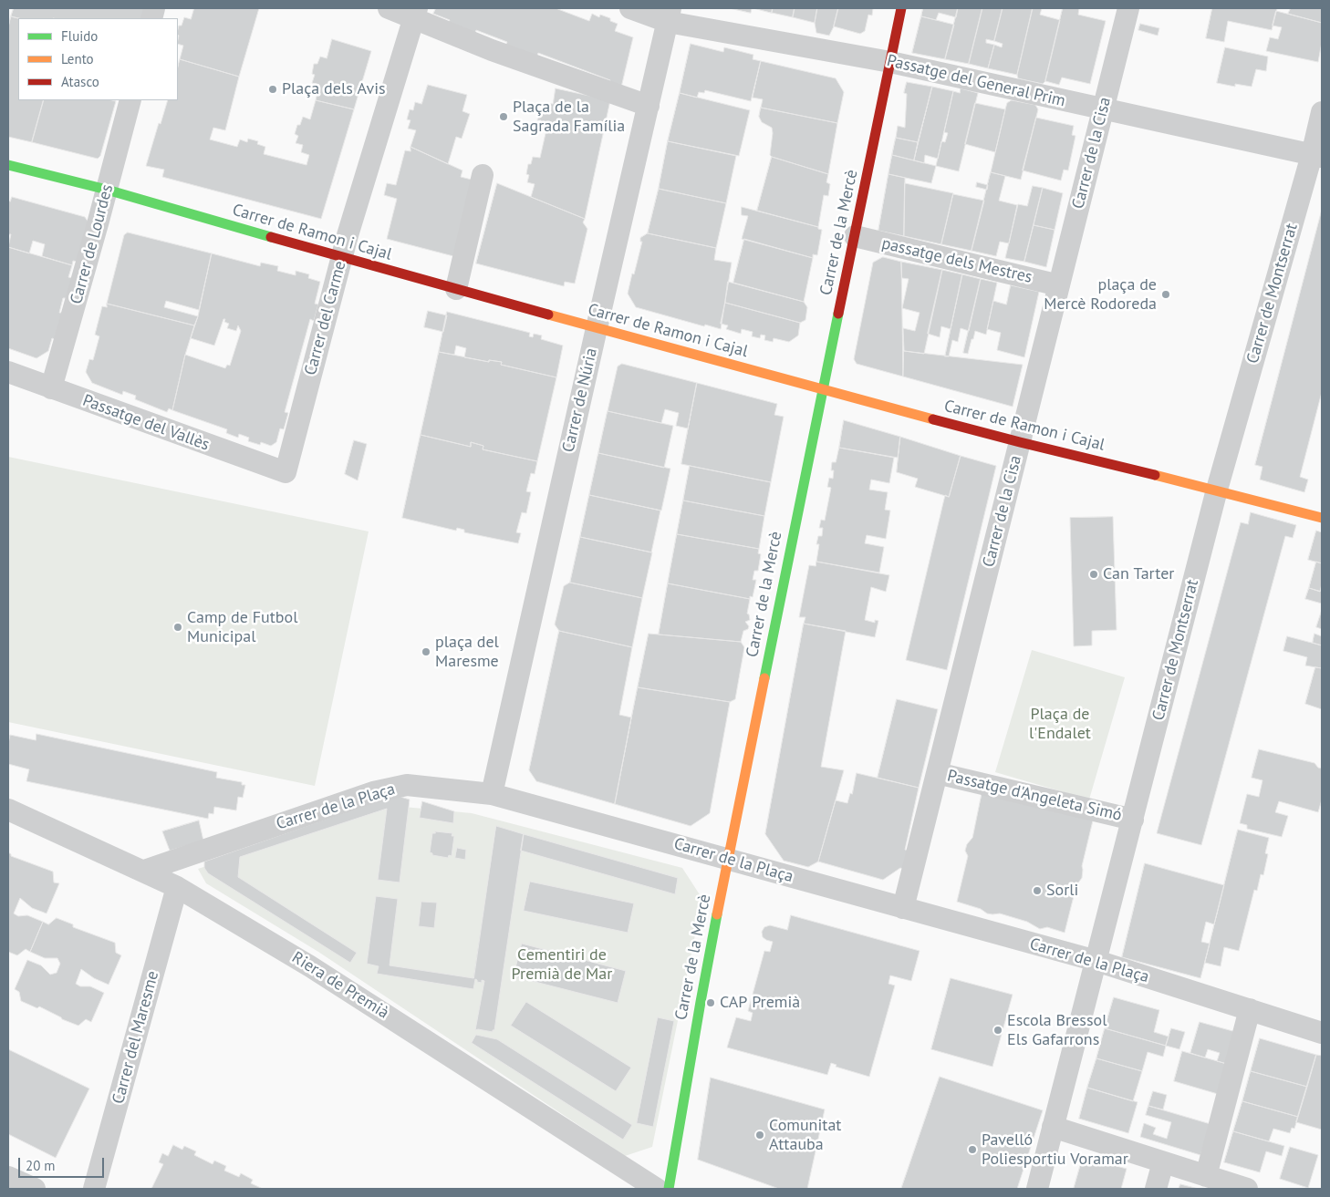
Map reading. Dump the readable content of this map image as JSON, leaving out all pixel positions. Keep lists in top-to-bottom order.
{
  "streets": {
    "street": [
      "Passatge del General Prim",
      "Carrer de la Cisa",
      "Carrer de Ramon i Cajal",
      "Carrer de la Mercè",
      "Carrer de Lourdes",
      "passatge dels Mestres",
      "Carrer de Montserrat",
      "Carrer del Carme",
      "Carrer de Núria",
      "Passatge del Vallès",
      "Passatge d'Angeleta Simó",
      "Carrer de la Plaça",
      "Riera de Premià",
      "Carrer del Maresme"
    ]
  },
  "crossings": [
    ["Passatge del General Prim", "Carrer de la Cisa"],
    ["Passatge del General Prim", "Carrer de la Mercè"],
    ["Passatge del General Prim", "Carrer de Montserrat"],
    ["Passatge del General Prim", "Carrer de Núria"],
    ["Carrer de la Cisa", "Carrer de Ramon i Cajal"],
    ["Carrer de la Cisa", "passatge dels Mestres"],
    ["Carrer de la Cisa", "Passatge d'Angeleta Simó"],
    ["Carrer de la Cisa", "Carrer de la Plaça"],
    ["Carrer de Ramon i Cajal", "Carrer de la Mercè"],
    ["Carrer de Ramon i Cajal", "Carrer de Lourdes"],
    ["Carrer de Ramon i Cajal", "Carrer de Montserrat"],
    ["Carrer de Ramon i Cajal", "Carrer del Carme"],
    ["Carrer de Ramon i Cajal", "Carrer de Núria"],
    ["Carrer de la Mercè", "passatge dels Mestres"],
    ["Carrer de la Mercè", "Carrer de la Plaça"],
    ["Carrer de Lourdes", "Passatge del Vallès"],
    ["Carrer de Montserrat", "Passatge d'Angeleta Simó"],
    ["Carrer de Montserrat", "Carrer de la Plaça"],
    ["Carrer del Carme", "Passatge del Vallès"],
    ["Carrer de Núria", "Carrer de la Plaça"],
    ["Carrer de la Plaça", "Riera de Premià"],
    ["Riera de Premià", "Carrer del Maresme"]
  ],
  "parks": ["Plaça de l'Endalet", "Cementiri de Premià de Mar"],
  "places": [
    "Plaça dels Avis",
    "Plaça de la Sagrada Família",
    "plaça de Mercè Rodoreda",
    "Can Tarter",
    "Camp de Futbol Municipal",
    "plaça del Maresme",
    "Sorli",
    "CAP Premià",
    "Escola Bressol Els Gafarrons",
    "Comunitat Attauba",
    "Pavelló Poliesportiu Voramar"
  ],
  "legend": ["Fluido", "Lento", "Atasco"],
  "scale_bar": "20 m"
}
